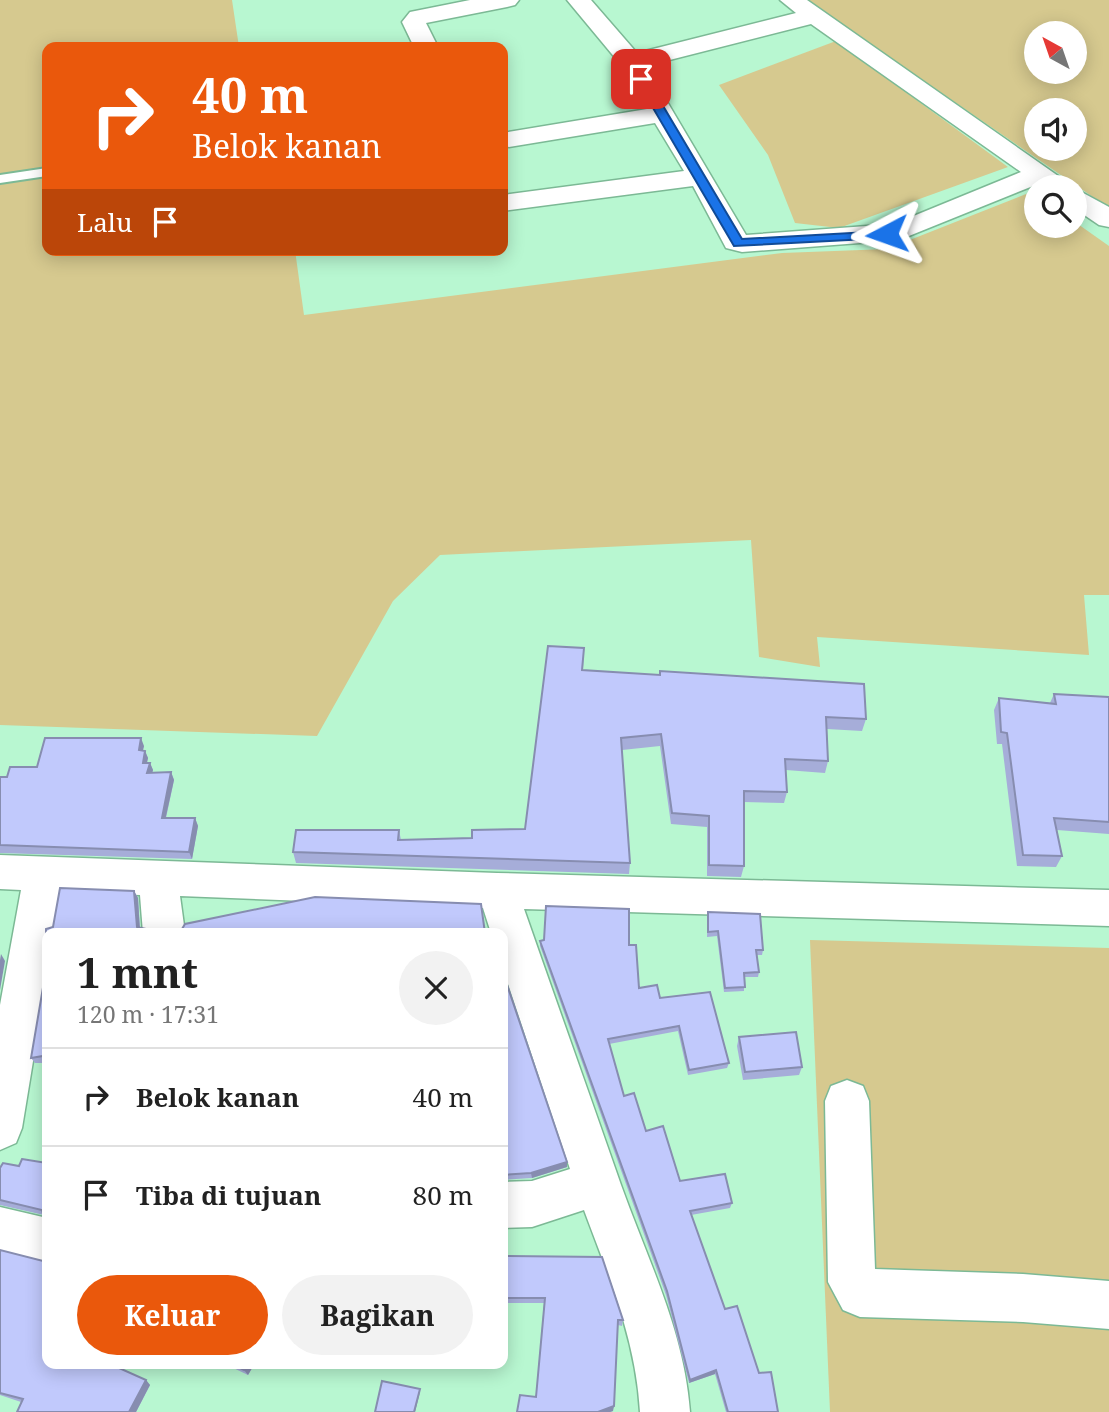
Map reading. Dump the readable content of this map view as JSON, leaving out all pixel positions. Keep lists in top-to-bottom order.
{
  "north": "top left",
  "page": {
    "turn": ["40 m", "Belok kanan"],
    "then": "Lalu",
    "heading": ["1 mnt", "120 m · 17:31"],
    "list": [
      {
        "name": "Belok kanan",
        "value": "40 m"
      },
      {
        "name": "Tiba di tujuan",
        "value": "80 m"
      }
    ],
    "buttons": ["Keluar", "Bagikan"]
  }
}
